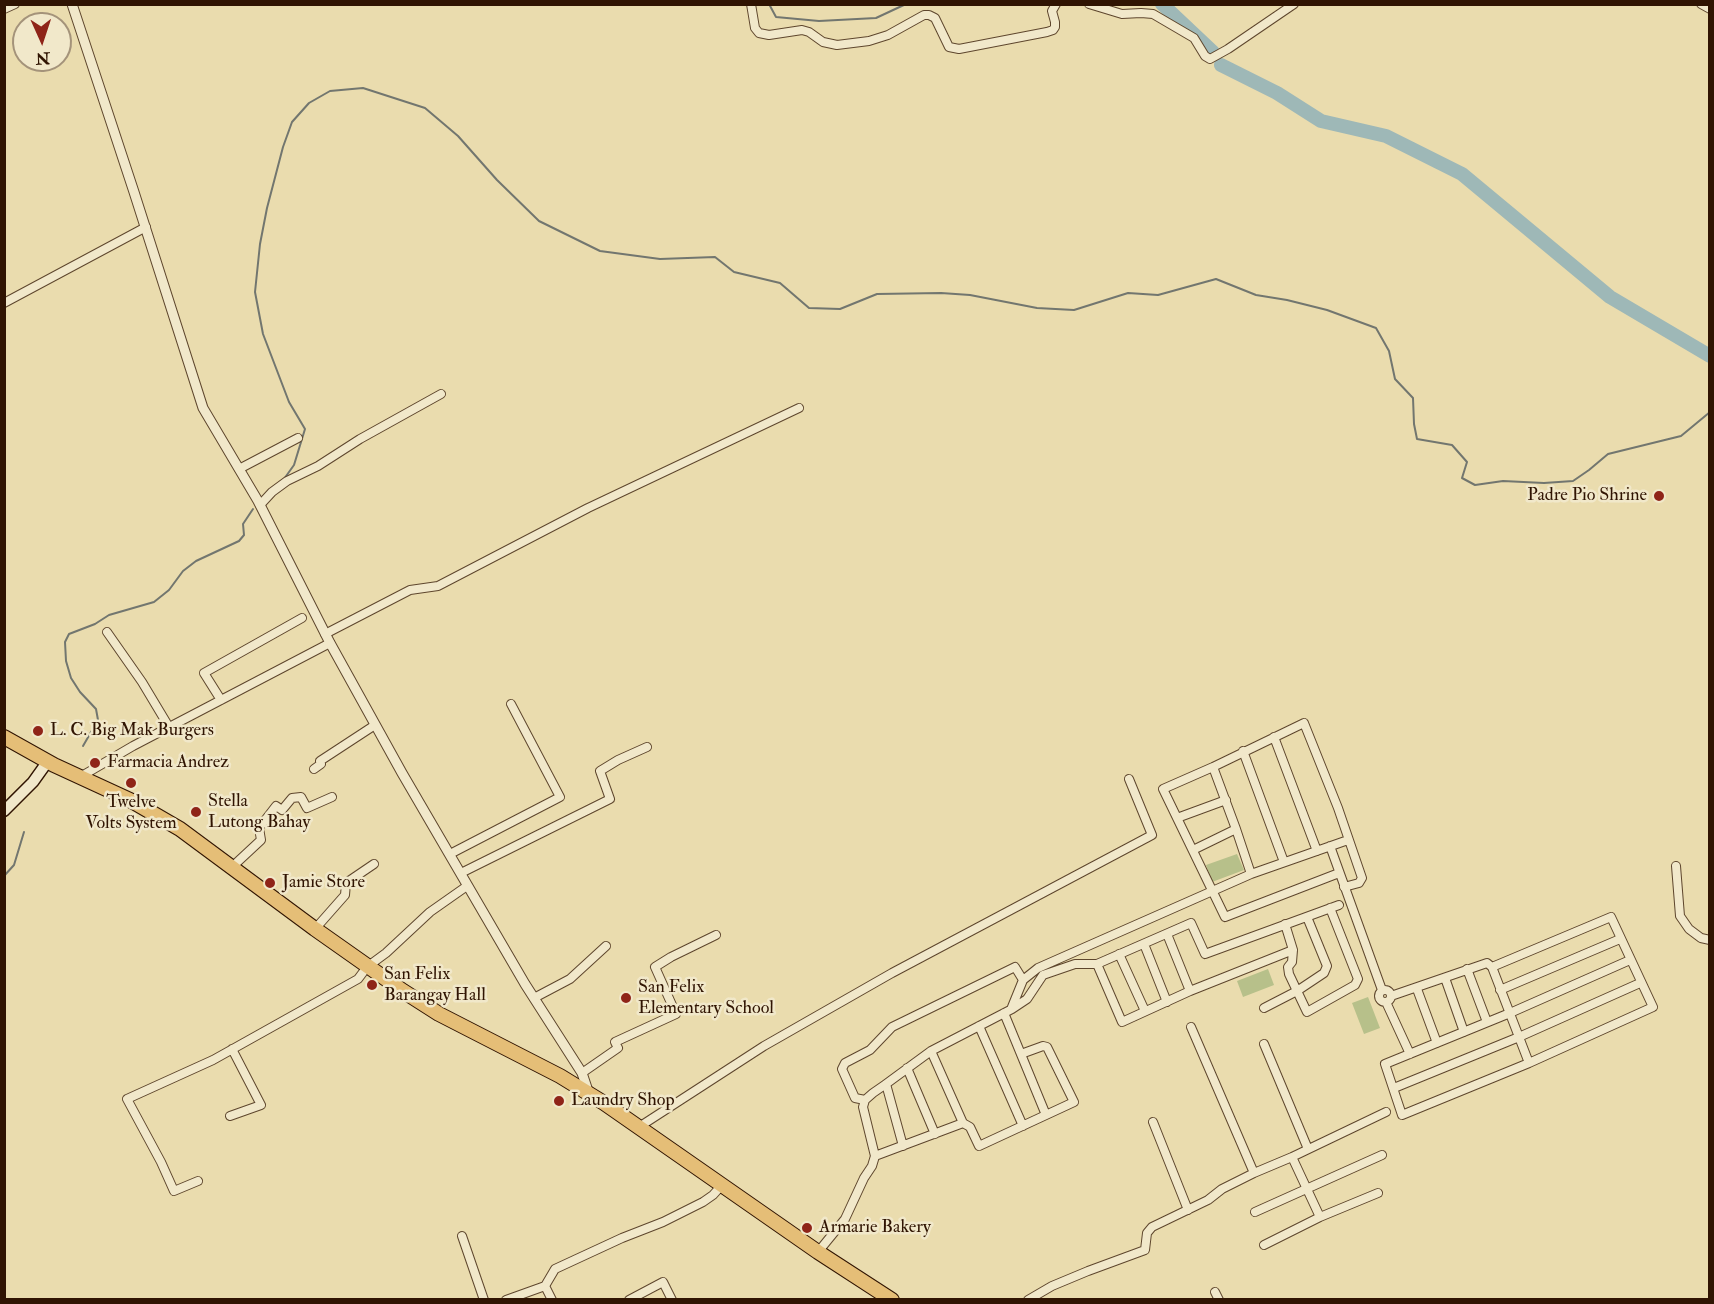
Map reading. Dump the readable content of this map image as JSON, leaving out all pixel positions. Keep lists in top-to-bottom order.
{
  "places": [
    "Padre Pio Shrine",
    "L. C. Big Mak Burgers",
    "Farmacia Andrez",
    "Twelve Volts System",
    "Stella Lutong Bahay",
    "Jamie Store",
    "San Felix Barangay Hall",
    "San Felix Elementary School",
    "Laundry Shop",
    "Armarie Bakery"
  ],
  "north": "bottom"
}
